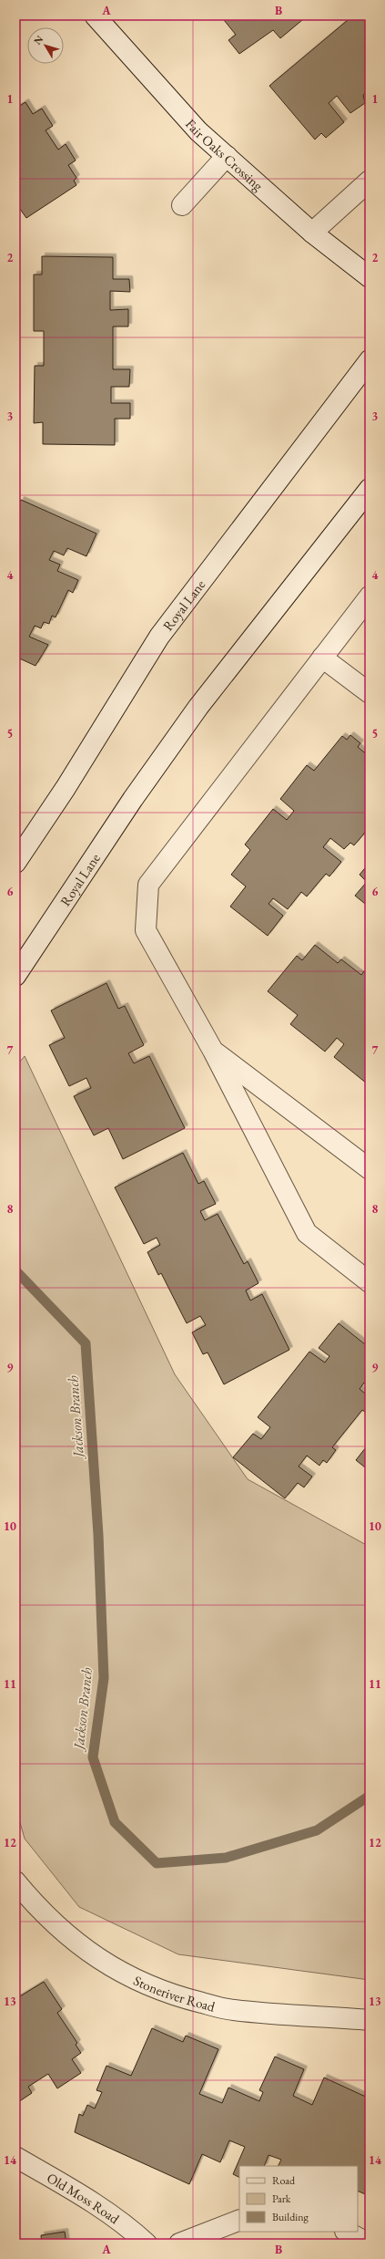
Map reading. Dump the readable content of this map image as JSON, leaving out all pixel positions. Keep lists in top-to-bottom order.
{
  "streets": {
    "main road": [
      "Fair Oaks Crossing",
      "Royal Lane",
      "Stoneriver Road",
      "Old Moss Road"
    ]
  },
  "water": ["Jackson Branch"],
  "legend": ["Road", "Park", "Building"],
  "north": "top left",
  "grid": {
    "columns": ["A", "B"],
    "rows": [
      "1",
      "2",
      "3",
      "4",
      "5",
      "6",
      "7",
      "8",
      "9",
      "10",
      "11",
      "12",
      "13",
      "14"
    ]
  }
}
